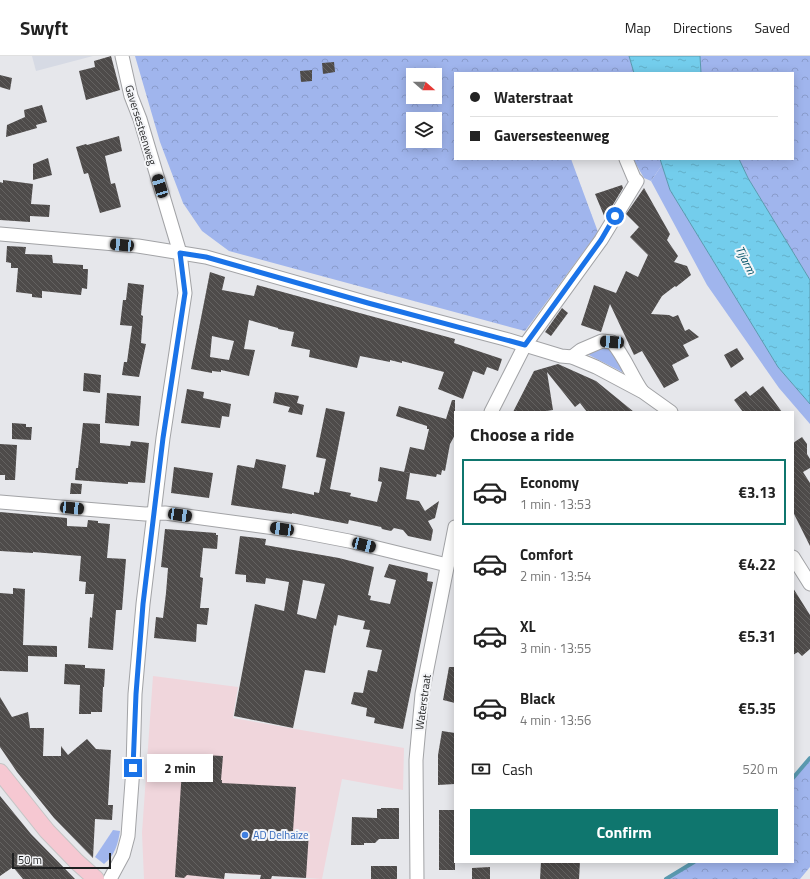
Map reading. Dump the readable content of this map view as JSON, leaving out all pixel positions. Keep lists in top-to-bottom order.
{
  "streets": {
    "street": ["Gaversesteenweg", "Waterstraat"]
  },
  "water": ["Tijarm"],
  "places": ["AD Delhaize"],
  "scale_bar": "50 m",
  "north": "right",
  "page": {
    "header": "Swyft",
    "nav": ["Map", "Directions", "Saved"],
    "banner": ["Waterstraat", "Gaversesteenweg"],
    "heading": "Choose a ride",
    "list": [
      {
        "name": "Economy",
        "note": "1 min · 13:53",
        "value": "€3.13"
      },
      {
        "name": "Comfort",
        "note": "2 min · 13:54",
        "value": "€4.22"
      },
      {
        "name": "XL",
        "note": "3 min · 13:55",
        "value": "€5.31"
      },
      {
        "name": "Black",
        "note": "4 min · 13:56",
        "value": "€5.35"
      }
    ],
    "pay": ["Cash", "520 m"],
    "bubble": "2 min",
    "buttons": "Confirm",
    "scale": "50 m"
  }
}
